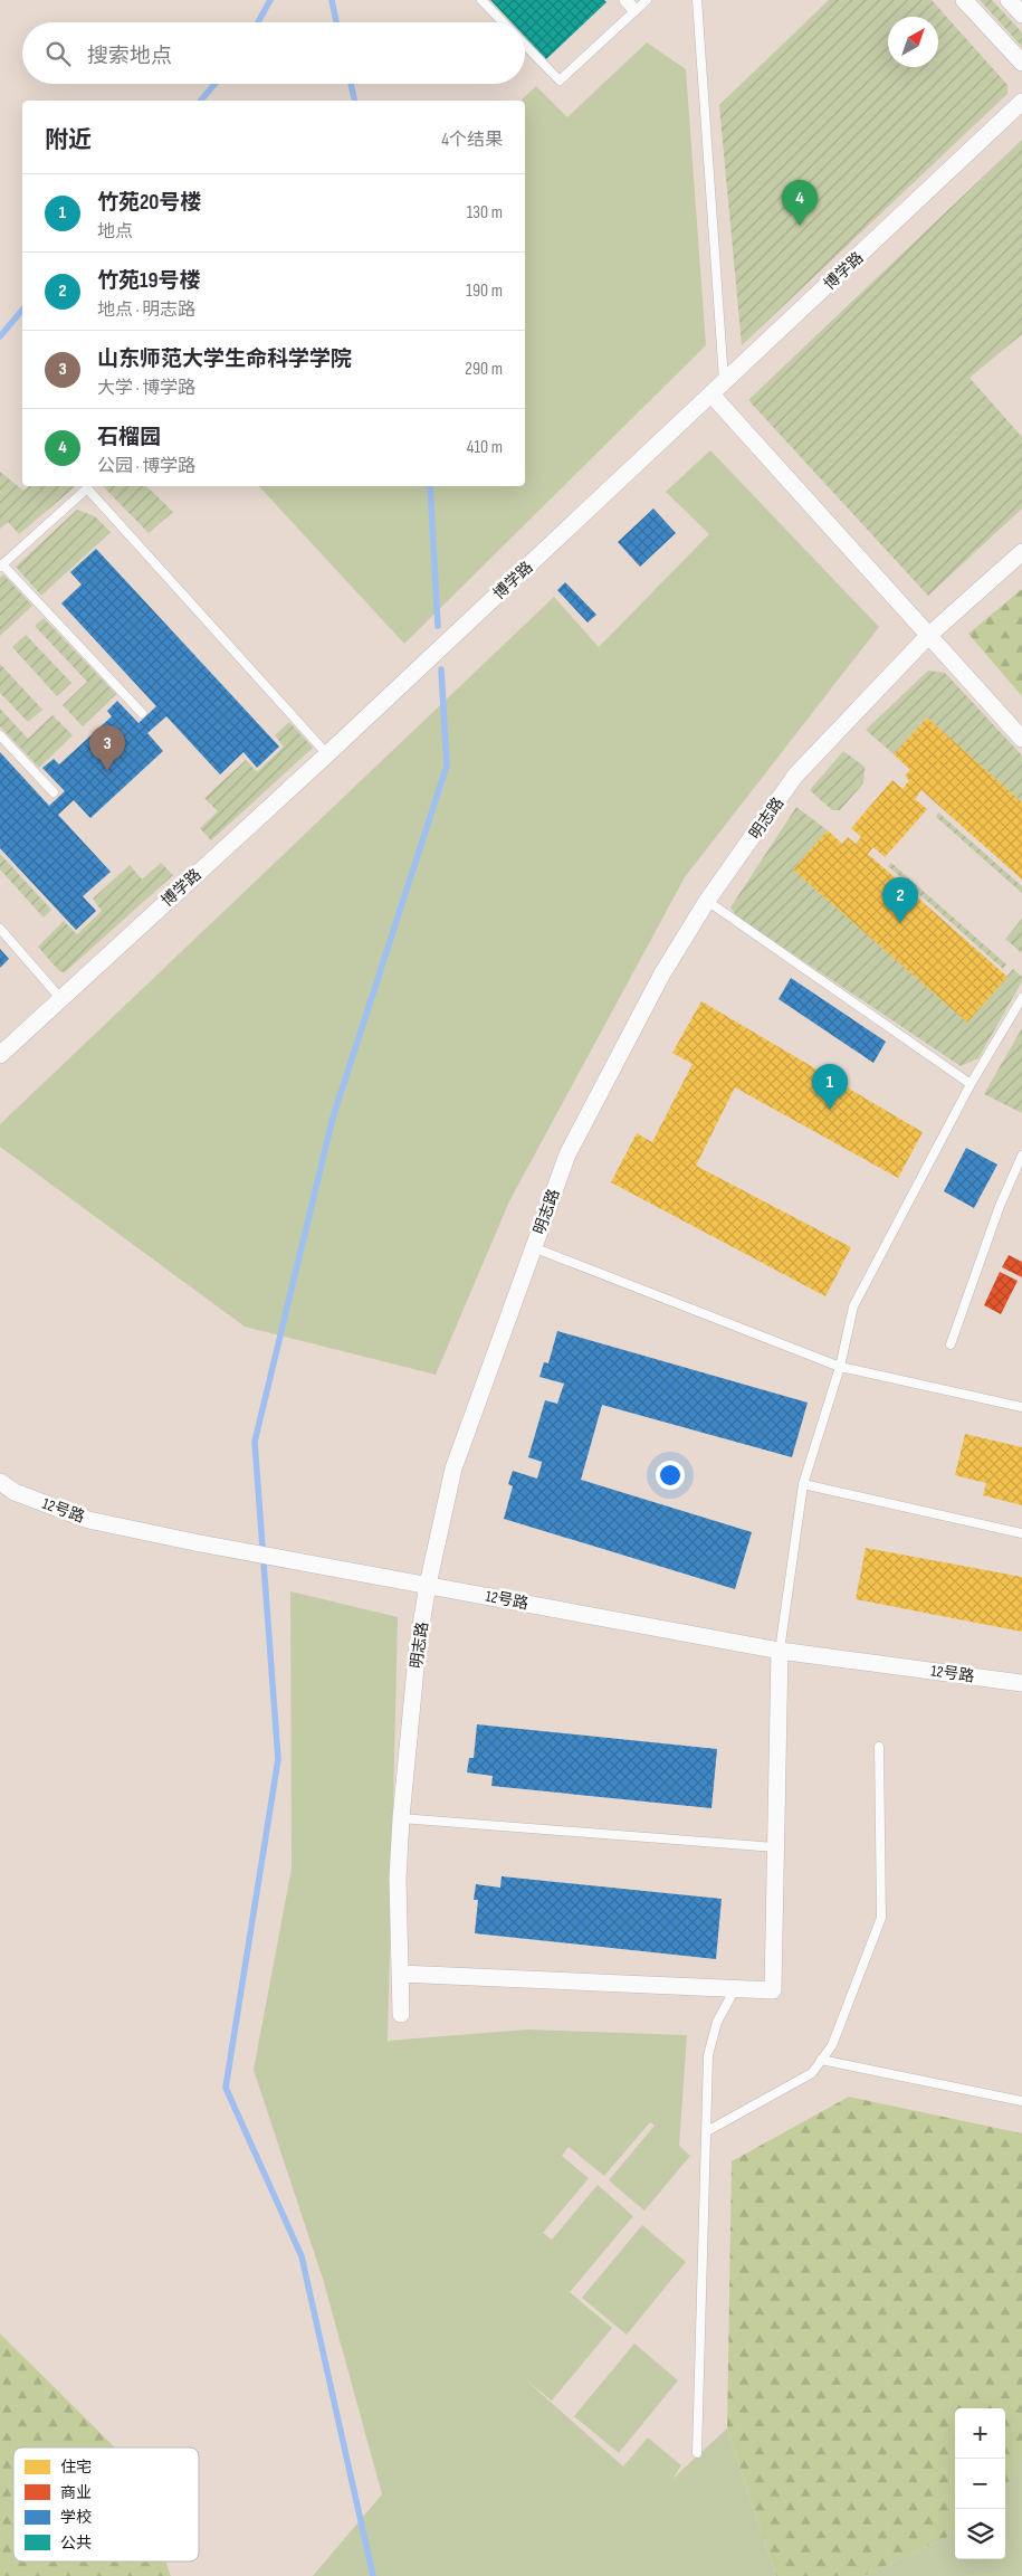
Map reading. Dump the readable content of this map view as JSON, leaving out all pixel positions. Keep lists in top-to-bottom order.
{
  "streets": {
    "street": ["博学路", "明志路", "12号路"]
  },
  "crossings": [
    ["明志路", "12号路"]
  ],
  "legend": [
    "住宅",
    "商业",
    "学校",
    "公共"
  ],
  "north": "top right",
  "page": {
    "search": "搜索地点",
    "heading": ["附近", "4个结果"],
    "list": [
      {
        "mark": "1",
        "name": "竹苑20号楼",
        "note": "地点",
        "value": "130 m"
      },
      {
        "mark": "2",
        "name": "竹苑19号楼",
        "note": "地点 · 明志路",
        "value": "190 m"
      },
      {
        "mark": "3",
        "name": "山东师范大学生命科学学院",
        "note": "大学 · 博学路",
        "value": "290 m"
      },
      {
        "mark": "4",
        "name": "石榴园",
        "note": "公园 · 博学路",
        "value": "410 m"
      }
    ],
    "pins": [
      "4",
      "3",
      "2",
      "1"
    ],
    "map_buttons": ["+", "−"]
  }
}
